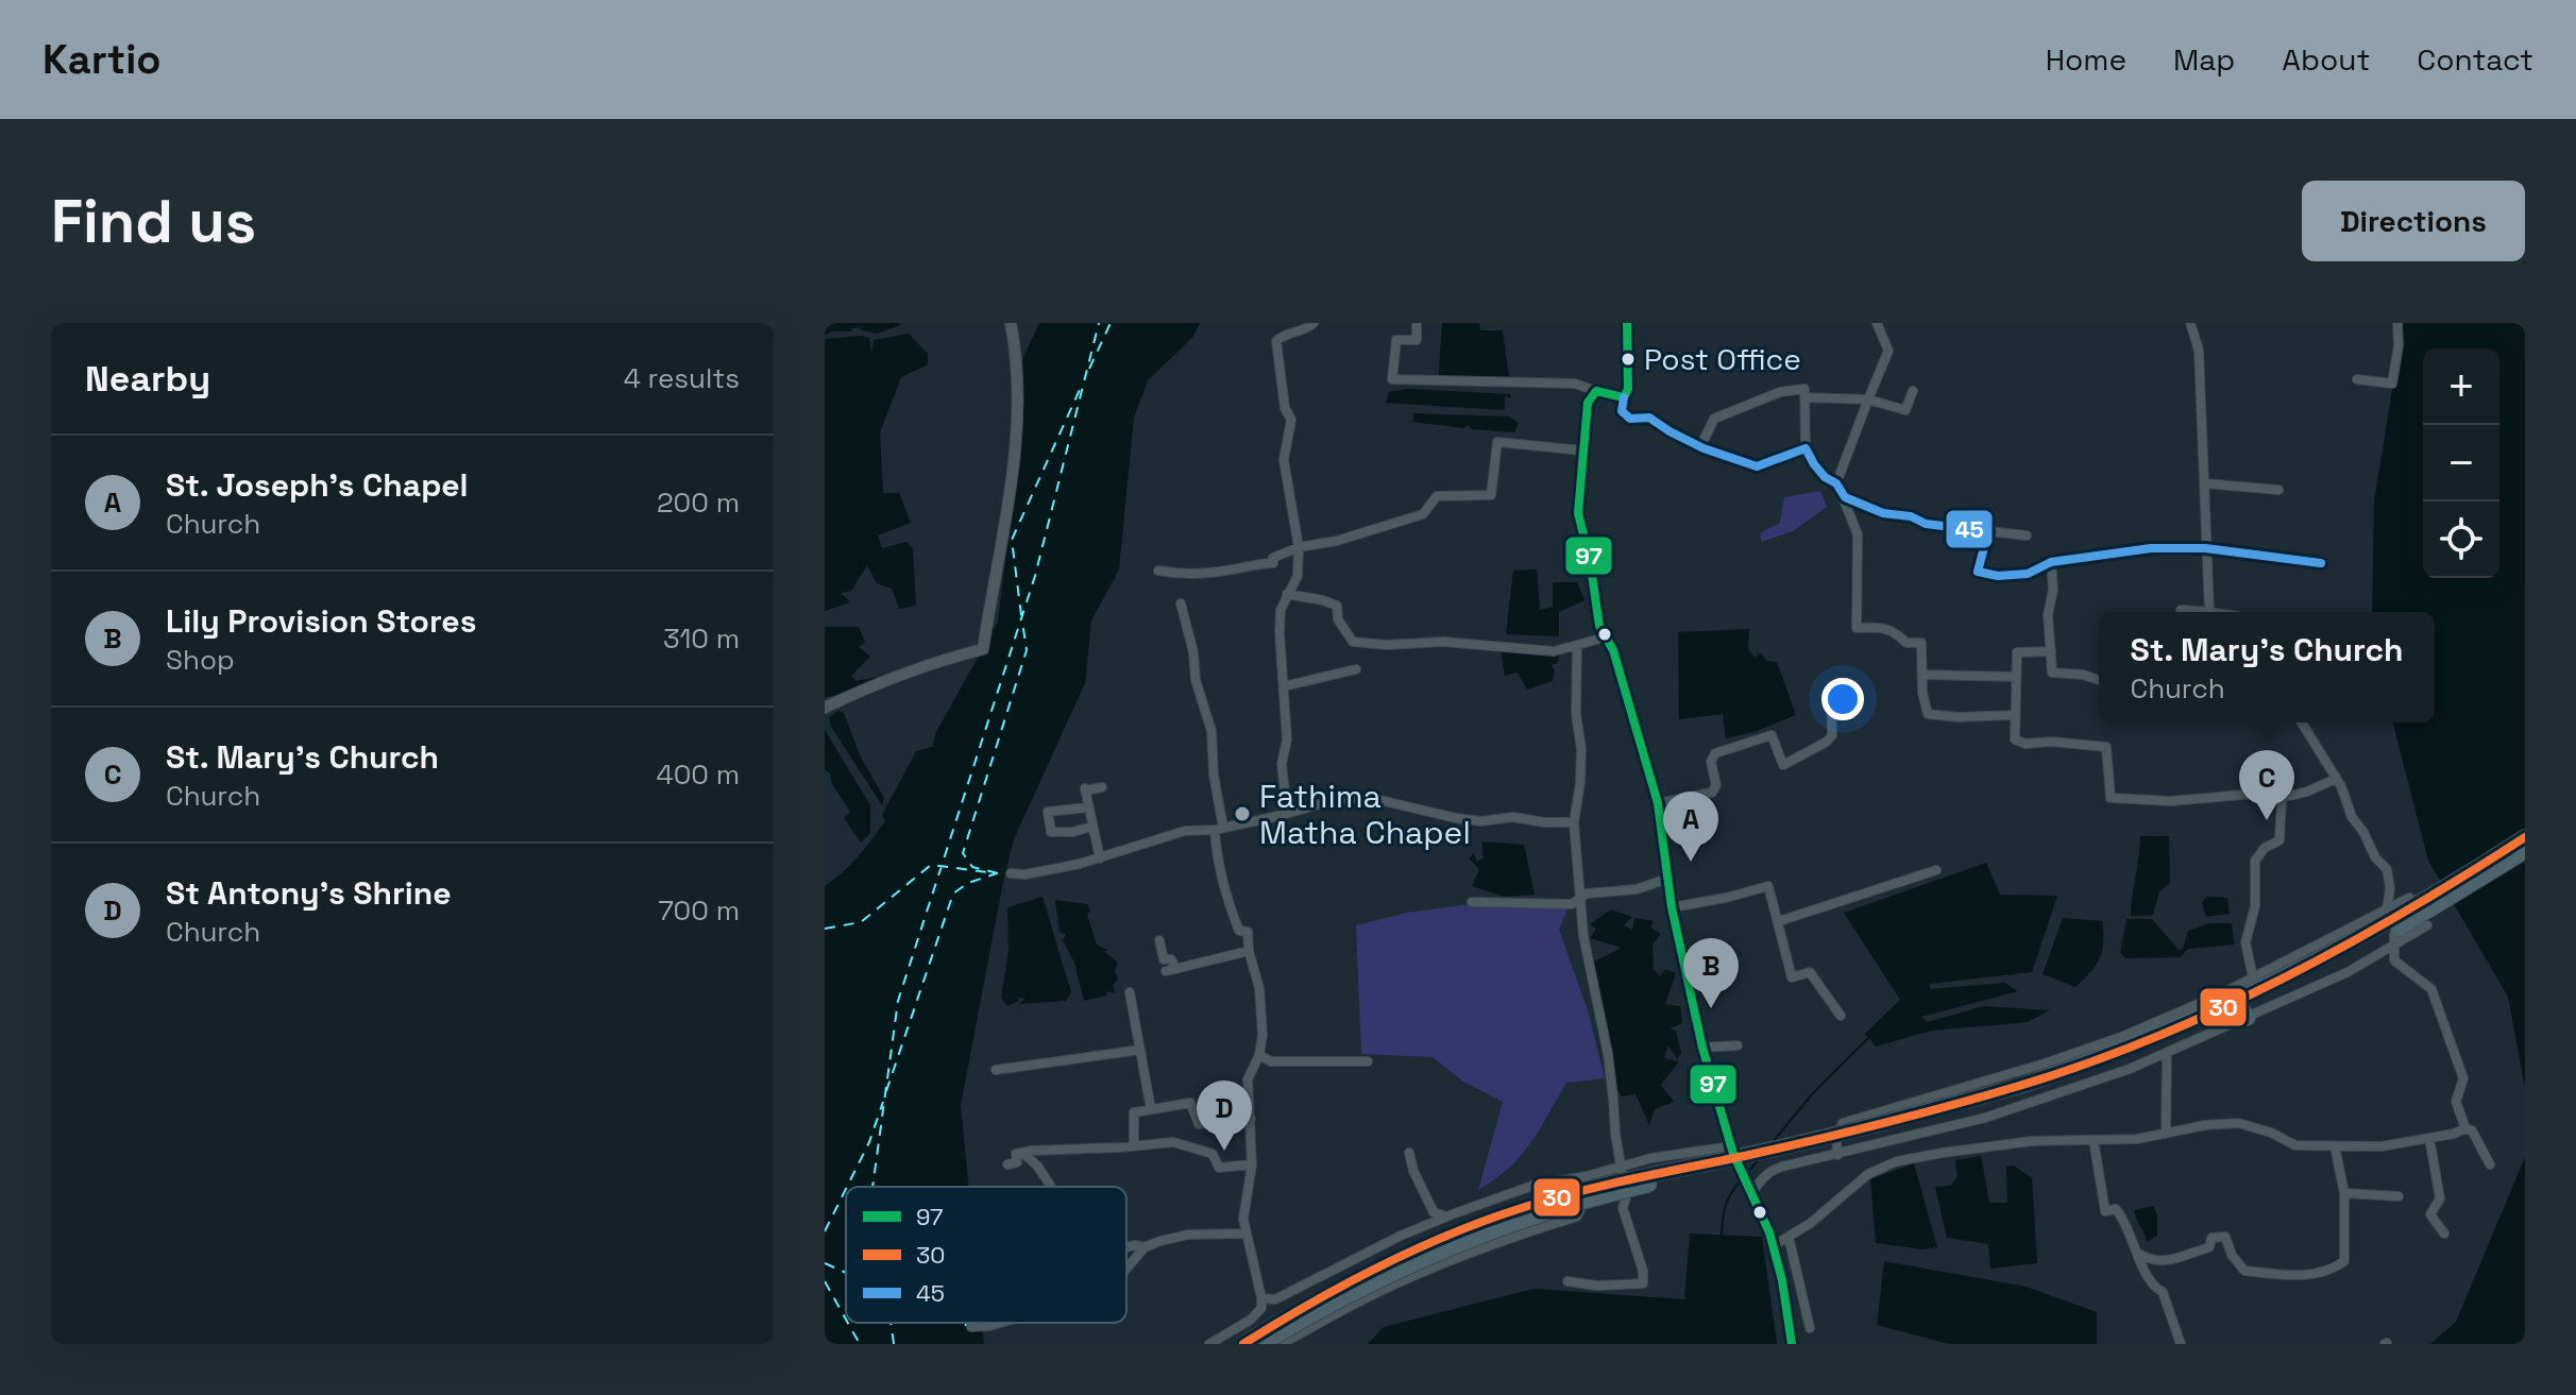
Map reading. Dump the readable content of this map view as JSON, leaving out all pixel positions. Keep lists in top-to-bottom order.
{
  "places": ["Post Office", "Fathima Matha Chapel"],
  "lines": ["transit line 97", "transit line 45", "transit line 30"],
  "legend": ["97", "30", "45"],
  "page": {
    "header": "Kartio",
    "nav": [
      "Home",
      "Map",
      "About",
      "Contact"
    ],
    "buttons": "Directions",
    "title": "Find us",
    "heading": ["Nearby", "4 results"],
    "map_buttons": ["+", "−"],
    "list": [
      {
        "mark": "A",
        "name": "St. Joseph's Chapel",
        "note": "Church",
        "value": "200 m"
      },
      {
        "mark": "B",
        "name": "Lily Provision Stores",
        "note": "Shop",
        "value": "310 m"
      },
      {
        "mark": "C",
        "name": "St. Mary's Church",
        "note": "Church",
        "value": "400 m"
      },
      {
        "mark": "D",
        "name": "St Antony's Shrine",
        "note": "Church",
        "value": "700 m"
      }
    ],
    "popup": ["St. Mary's Church", "Church"],
    "pins": [
      "C",
      "A",
      "B",
      "D"
    ]
  }
}
